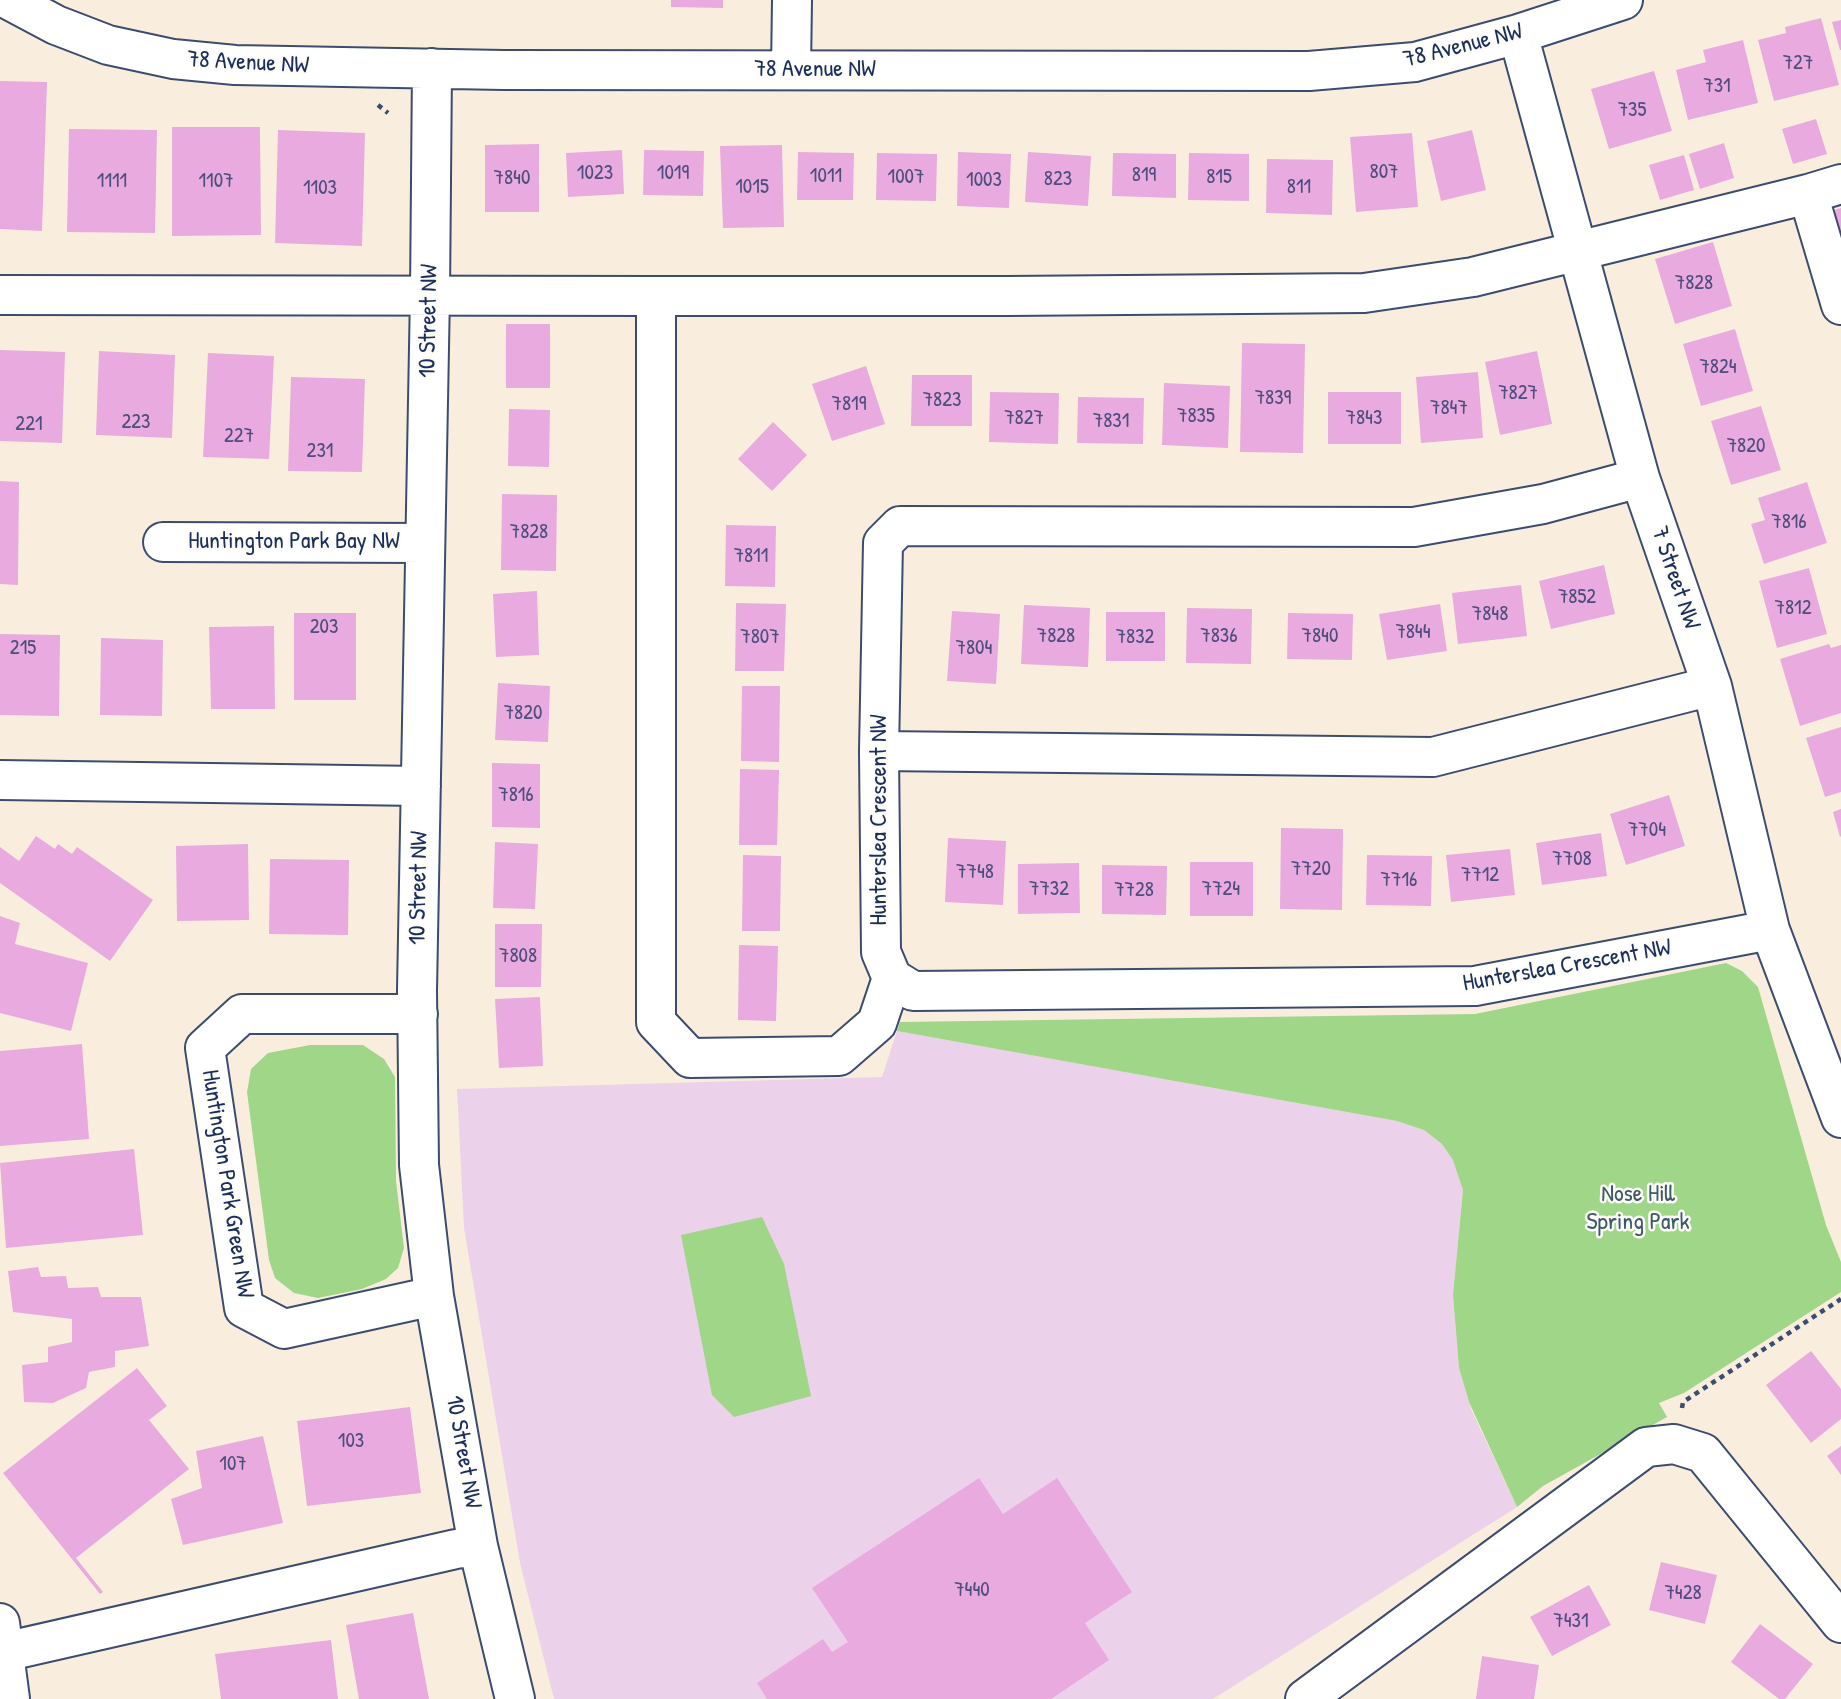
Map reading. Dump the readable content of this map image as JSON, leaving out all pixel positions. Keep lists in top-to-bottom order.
{
  "streets": {
    "street": [
      "78 Avenue NW",
      "10 Street NW",
      "Huntington Park Bay NW",
      "7 Street NW",
      "Hunterslea Crescent NW",
      "Huntington Park Green NW"
    ]
  },
  "crossings": [
    ["78 Avenue NW", "10 Street NW"],
    ["78 Avenue NW", "7 Street NW"],
    ["10 Street NW", "Huntington Park Bay NW"],
    ["10 Street NW", "Huntington Park Green NW"],
    ["7 Street NW", "Hunterslea Crescent NW"]
  ],
  "parks": ["Nose Hill Spring Park"],
  "house_numbers": [
    "727",
    "731",
    "735",
    "807",
    "1023",
    "1019",
    "819",
    "1011",
    "1007",
    "815",
    "7840",
    "823",
    "1003",
    "1111",
    "1107",
    "1015",
    "811",
    "1103",
    "7828",
    "7824",
    "7827",
    "7839",
    "7823",
    "7819",
    "7847",
    "7835",
    "7827",
    "7843",
    "7831",
    "223",
    "221",
    "227",
    "7820",
    "231",
    "7816",
    "7828",
    "7811",
    "7852",
    "7812",
    "7848",
    "203",
    "7844",
    "7828",
    "7836",
    "7840",
    "7807",
    "7832",
    "215",
    "7804",
    "7820",
    "7816",
    "7704",
    "7708",
    "7720",
    "7748",
    "7712",
    "7716",
    "7732",
    "7724",
    "7728",
    "7808",
    "103",
    "107",
    "7440",
    "7428",
    "7431"
  ]
}
